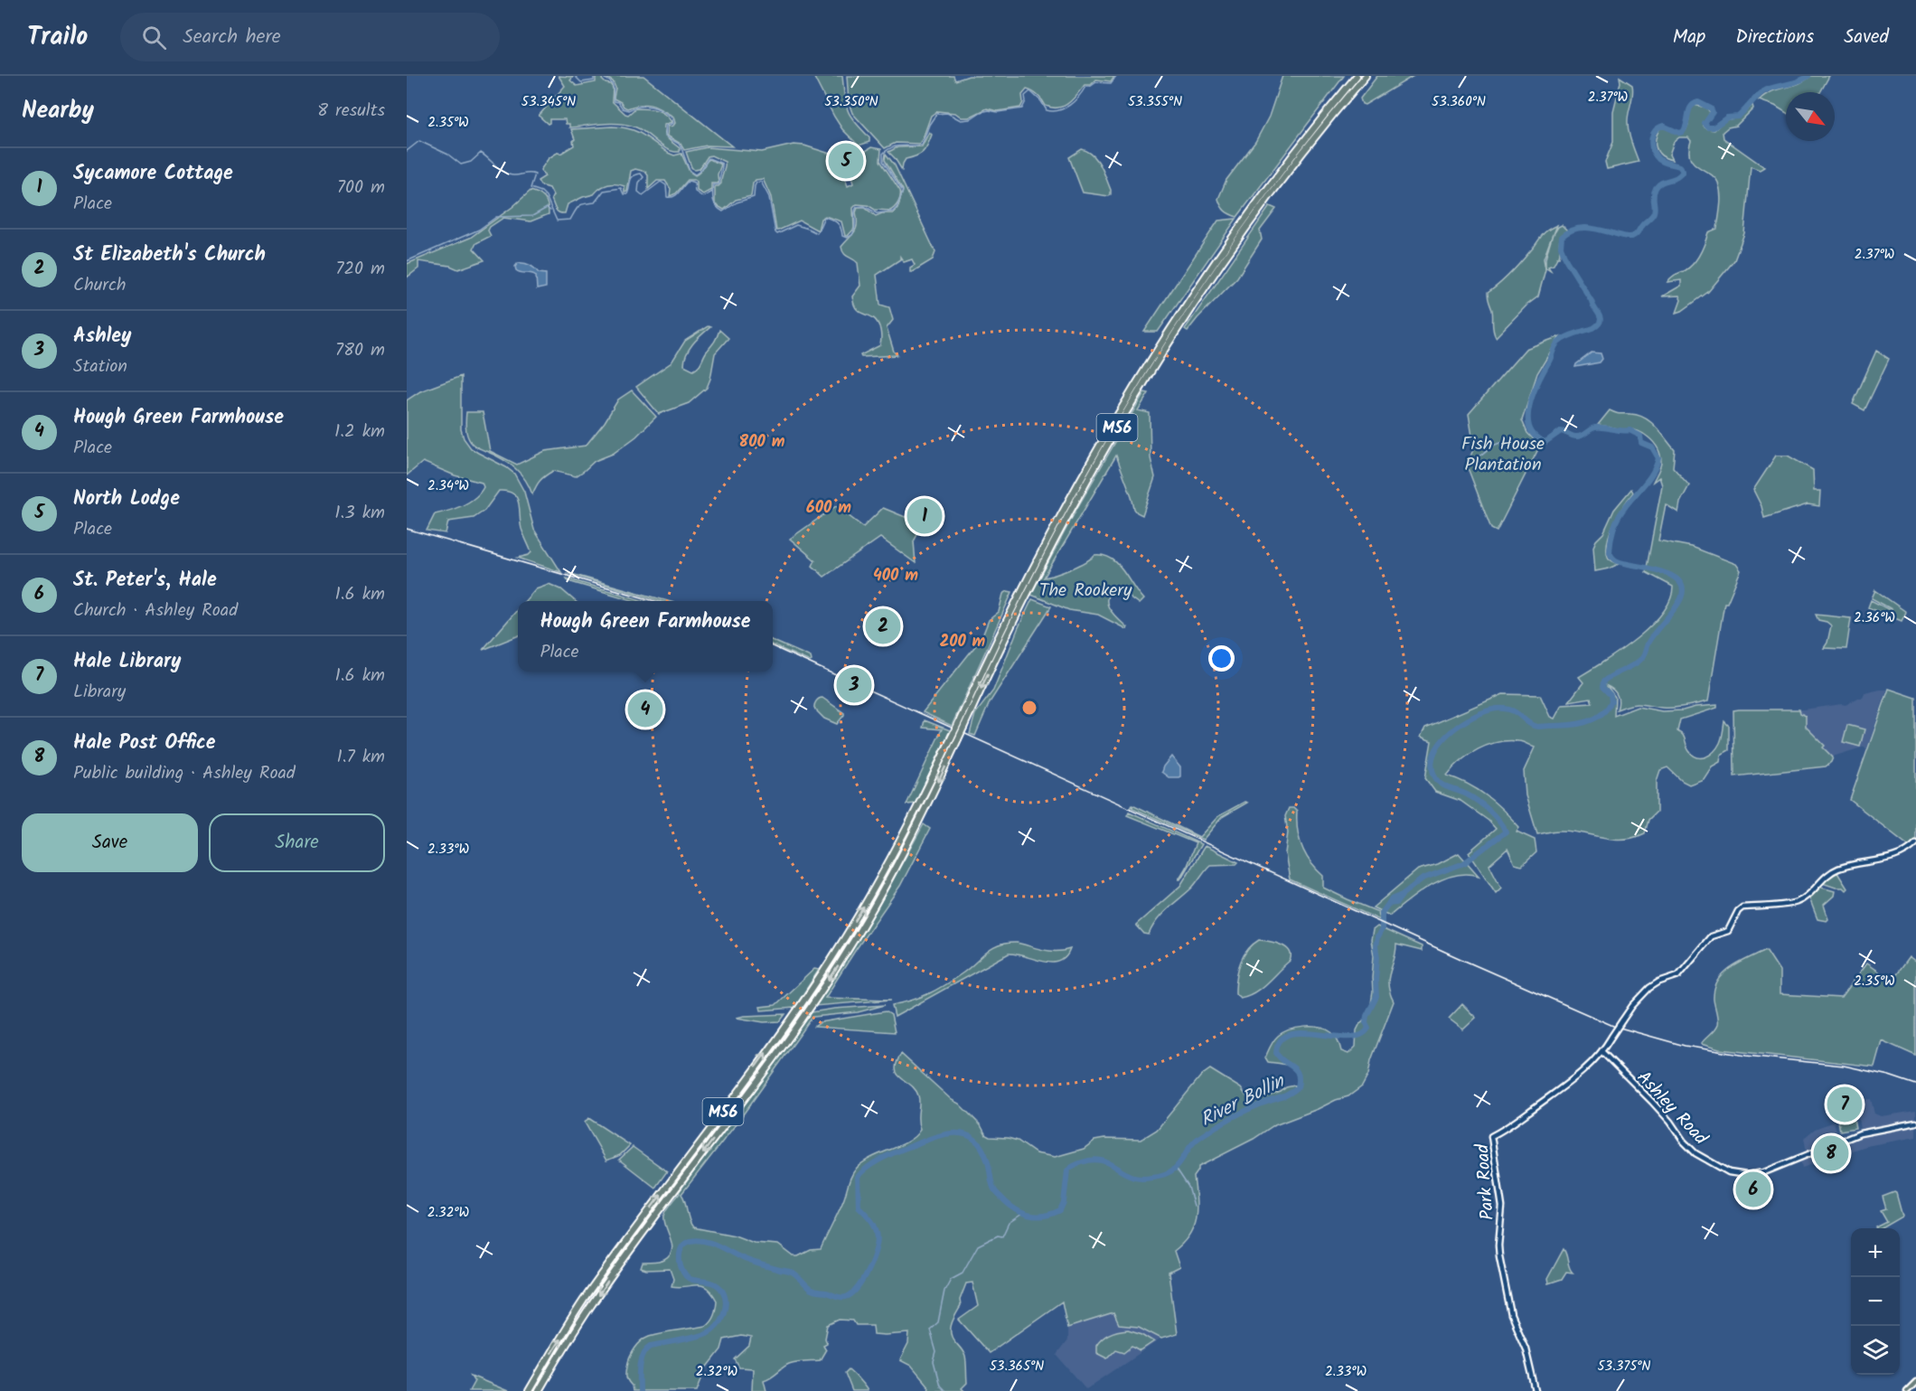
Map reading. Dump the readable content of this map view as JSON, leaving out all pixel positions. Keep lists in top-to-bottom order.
{
  "streets": {
    "highway": ["M56"],
    "main road": ["Ashley Road", "Park Road"]
  },
  "crossings": [
    ["Ashley Road", "Park Road"]
  ],
  "water": ["River Bollin"],
  "parks": ["Fish House Plantation", "The Rookery"],
  "north": "bottom right",
  "page": {
    "header": "Trailo",
    "search": "Search here",
    "nav": ["Map", "Directions", "Saved"],
    "heading": ["Nearby", "8 results"],
    "pins": [
      "5",
      "1",
      "2",
      "3",
      "4",
      "7",
      "8",
      "6"
    ],
    "list": [
      {
        "mark": "1",
        "name": "Sycamore Cottage",
        "note": "Place",
        "value": "700 m"
      },
      {
        "mark": "2",
        "name": "St Elizabeth's Church",
        "note": "Church",
        "value": "720 m"
      },
      {
        "mark": "3",
        "name": "Ashley",
        "note": "Station",
        "value": "780 m"
      },
      {
        "mark": "4",
        "name": "Hough Green Farmhouse",
        "note": "Place",
        "value": "1.2 km"
      },
      {
        "mark": "5",
        "name": "North Lodge",
        "note": "Place",
        "value": "1.3 km"
      },
      {
        "mark": "6",
        "name": "St. Peter's, Hale",
        "note": "Church · Ashley Road",
        "value": "1.6 km"
      },
      {
        "mark": "7",
        "name": "Hale Library",
        "note": "Library",
        "value": "1.6 km"
      },
      {
        "mark": "8",
        "name": "Hale Post Office",
        "note": "Public building · Ashley Road",
        "value": "1.7 km"
      }
    ],
    "popup": ["Hough Green Farmhouse", "Place"],
    "buttons": ["Save", "Share"],
    "map_buttons": ["+", "−"]
  },
  "coordinates": [
    "2.37°W",
    "53.345°N",
    "53.350°N",
    "53.355°N",
    "53.360°N",
    "2.35°W",
    "2.34°W",
    "2.36°W",
    "2.33°W",
    "2.32°W",
    "53.365°N",
    "53.375°N"
  ],
  "rings": [
    "800 m",
    "600 m",
    "400 m",
    "200 m"
  ]
}
